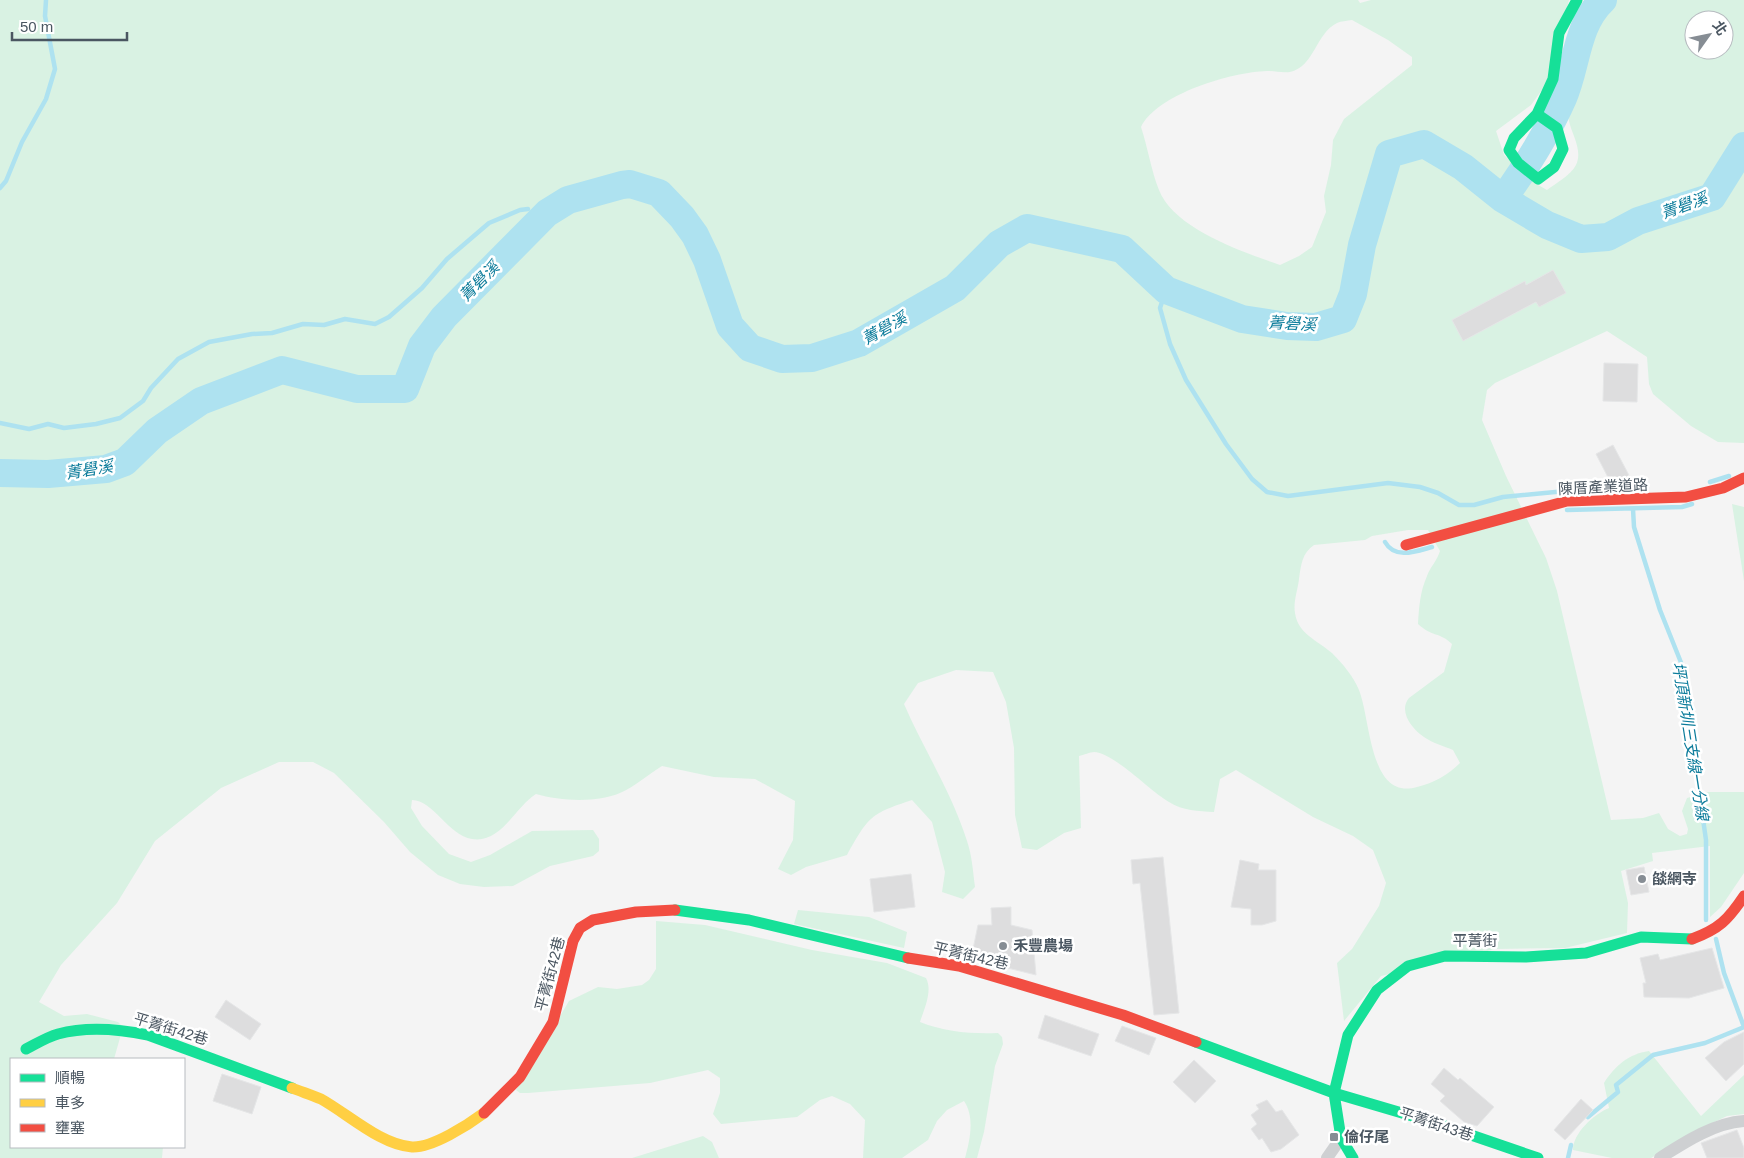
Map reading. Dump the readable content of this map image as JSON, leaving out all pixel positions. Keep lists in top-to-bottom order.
{
  "streets": {
    "street": [
      "陳厝產業道路",
      "平菁街",
      "平菁街42巷",
      "平菁街43巷"
    ]
  },
  "crossings": [
    ["平菁街", "平菁街42巷"],
    ["平菁街", "平菁街43巷"],
    ["平菁街42巷", "平菁街43巷"]
  ],
  "water": ["菁礐溪", "坪頂新圳三支線一分線"],
  "places": {
    "other": ["燄網寺", "禾豐農場"],
    "transit": ["倫仔尾"]
  },
  "legend": ["順暢", "車多", "壅塞"],
  "scale_bar": "50 m",
  "north": "top right"
}
